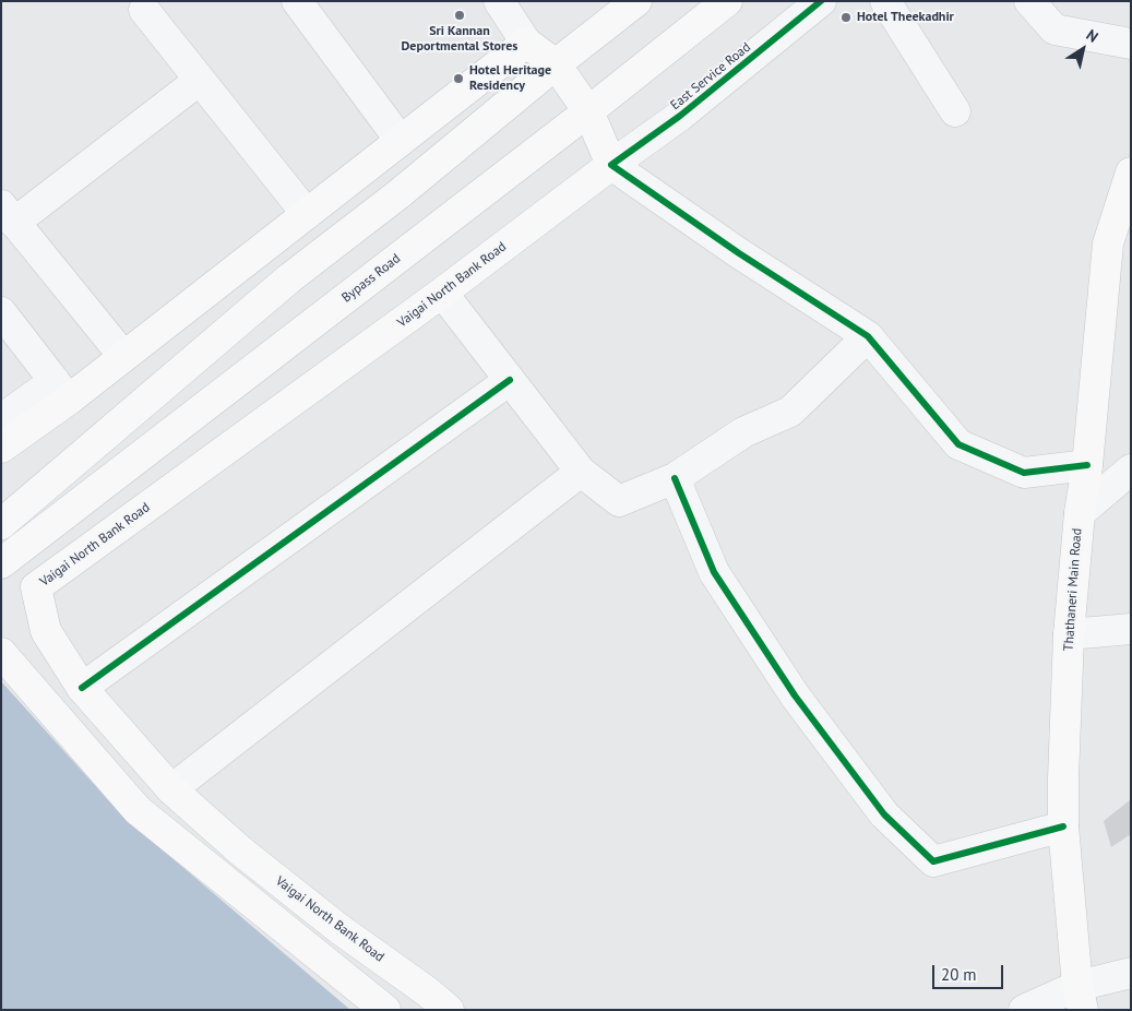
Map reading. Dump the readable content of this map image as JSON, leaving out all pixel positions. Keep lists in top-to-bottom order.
{
  "streets": {
    "main road": ["Bypass Road", "Vaigai North Bank Road", "Thathaneri Main Road"],
    "street": ["East Service Road"]
  },
  "crossings": [
    ["East Service Road", "Vaigai North Bank Road"]
  ],
  "places": ["Sri Kannan Deportmental Stores", "Hotel Theekadhir", "Hotel Heritage Residency"],
  "scale_bar": "20 m",
  "north": "top right"
}
